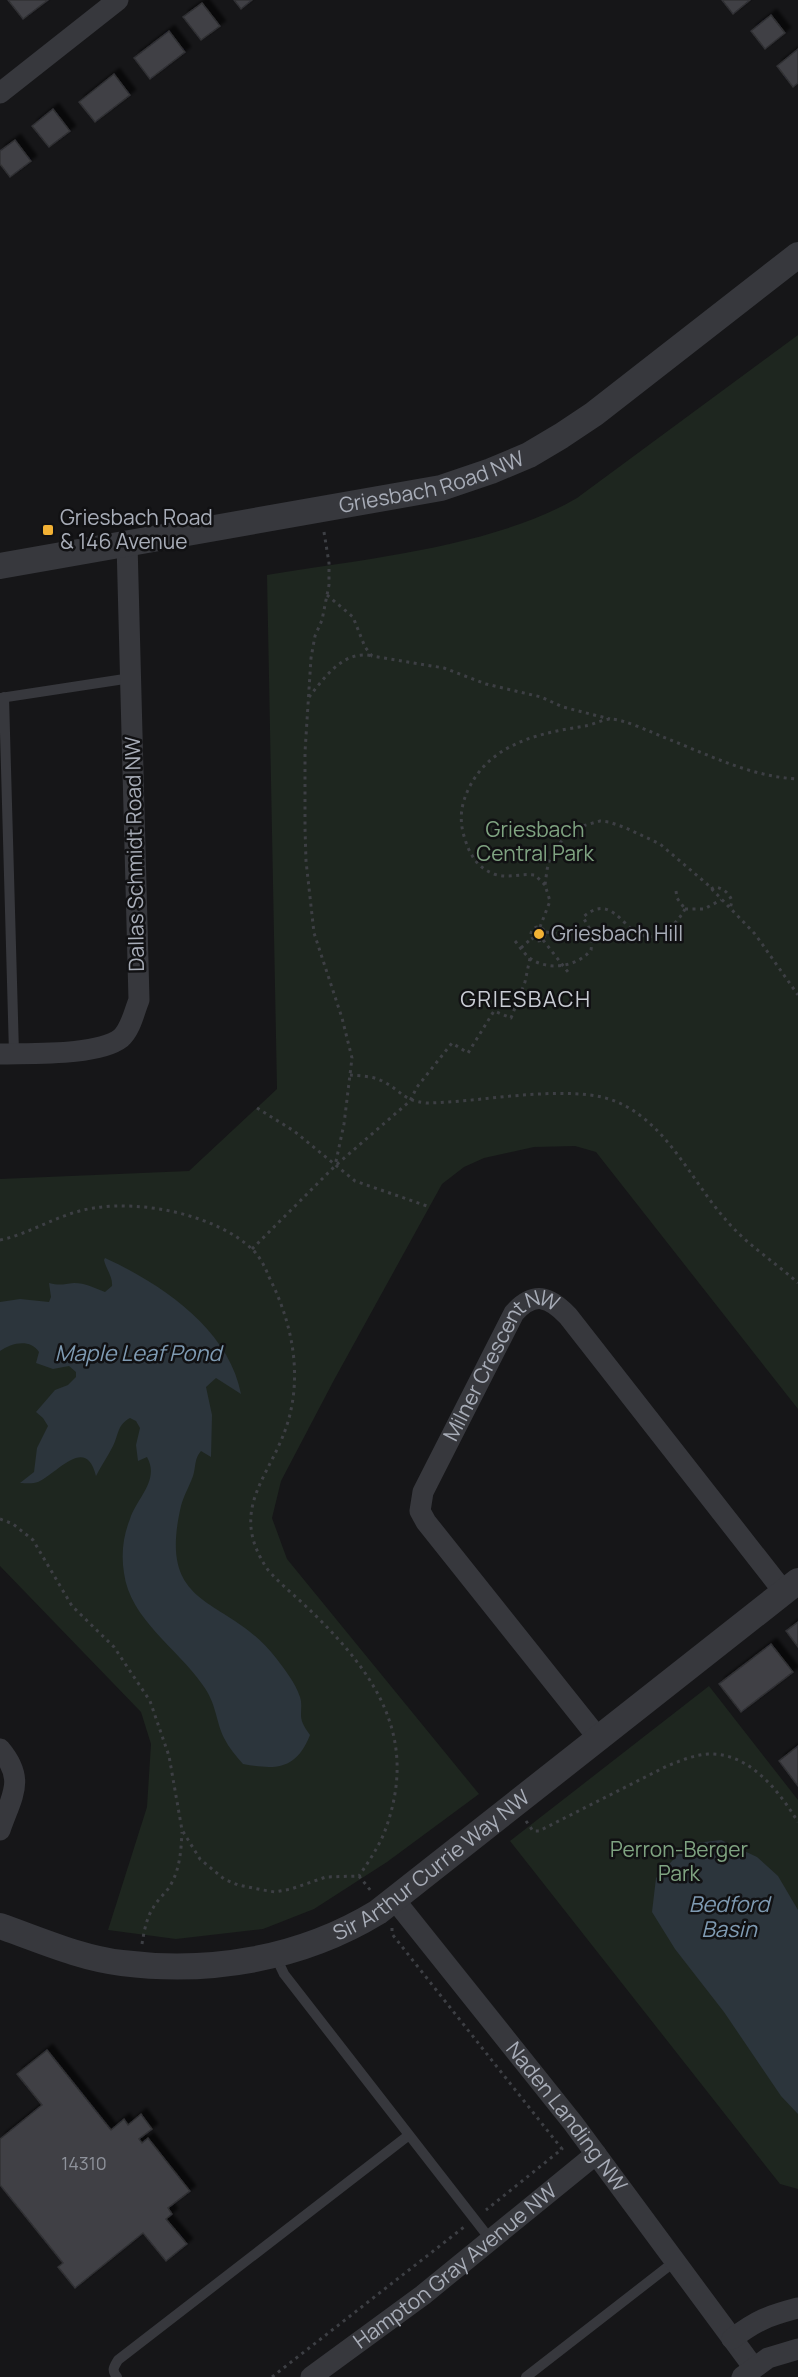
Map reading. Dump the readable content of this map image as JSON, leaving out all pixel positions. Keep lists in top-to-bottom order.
{
  "streets": {
    "street": [
      "Griesbach Road NW",
      "Dallas Schmidt Road NW",
      "Milner Crescent NW",
      "Sir Arthur Currie Way NW",
      "Naden Landing NW",
      "Hampton Gray Avenue NW"
    ]
  },
  "crossings": [
    ["Griesbach Road NW", "Dallas Schmidt Road NW"],
    ["Milner Crescent NW", "Sir Arthur Currie Way NW"],
    ["Sir Arthur Currie Way NW", "Naden Landing NW"],
    ["Naden Landing NW", "Hampton Gray Avenue NW"]
  ],
  "districts": ["GRIESBACH"],
  "water": ["Maple Leaf Pond", "Bedford Basin"],
  "parks": ["Griesbach Central Park", "Perron-Berger Park"],
  "places": {
    "transit": ["Griesbach Road & 146 Avenue"],
    "other": ["Griesbach Hill"]
  },
  "house_numbers": ["14310"]
}
